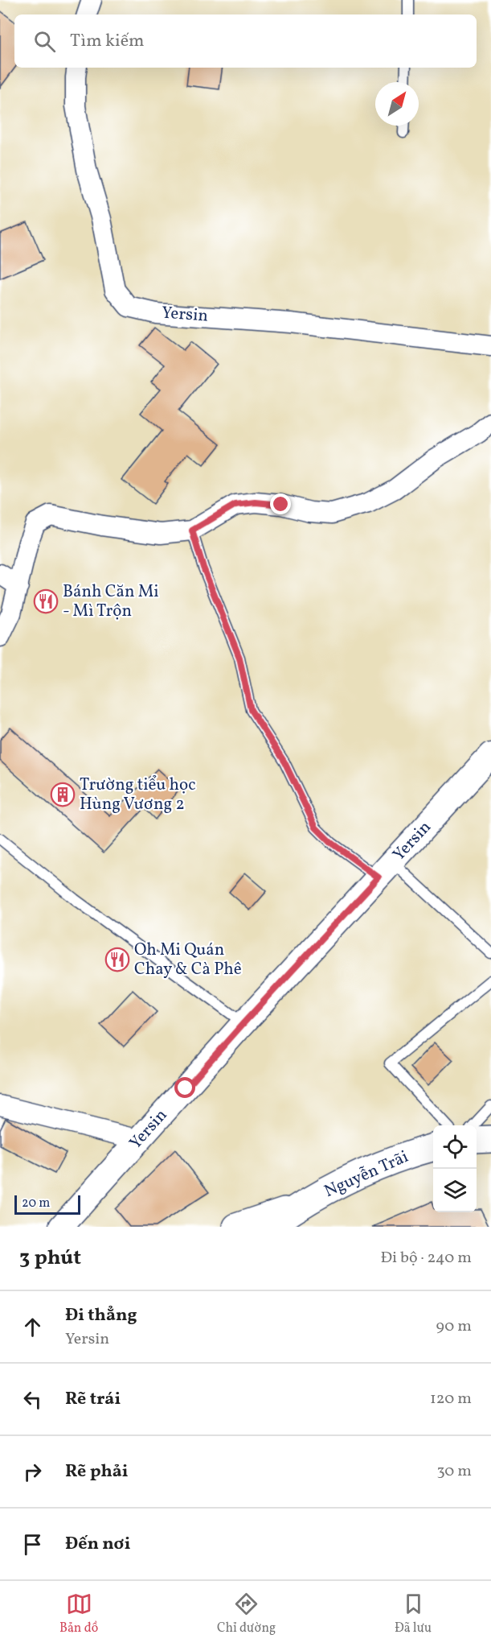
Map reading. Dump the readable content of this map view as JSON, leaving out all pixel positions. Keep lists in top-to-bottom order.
{
  "streets": {
    "main road": ["Nguyễn Trãi"],
    "street": ["Yersin"]
  },
  "places": {
    "restaurant": ["Bánh Căn Mi - Mì Trộn", "Oh Mi Quán Chay & Cà Phê"],
    "building": ["Trường tiểu học Hùng Vương 2"]
  },
  "scale_bar": "20 m",
  "north": "top right",
  "page": {
    "search": "Tìm kiếm",
    "scale": "20 m",
    "heading": ["3 phút", "Đi bộ · 240 m"],
    "list": [
      ["Đi thẳng", "Yersin", "90 m"],
      ["Rẽ trái", "120 m"],
      ["Rẽ phải", "30 m"],
      "Đến nơi"
    ],
    "nav": ["Bản đồ", "Chỉ đường", "Đã lưu"]
  }
}
